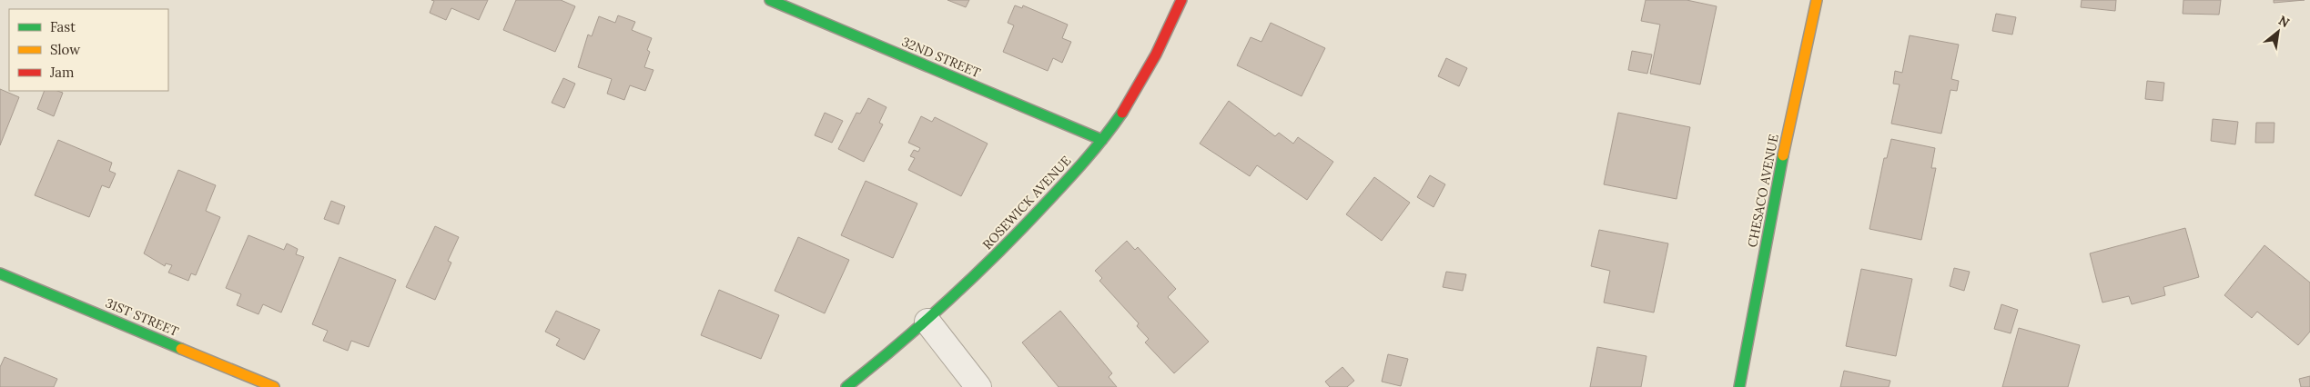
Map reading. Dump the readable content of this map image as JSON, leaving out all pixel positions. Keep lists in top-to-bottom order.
{
  "streets": {
    "street": [
      "32ND STREET",
      "CHESACO AVENUE",
      "ROSEWICK AVENUE",
      "31ST STREET"
    ]
  },
  "crossings": [
    ["32ND STREET", "ROSEWICK AVENUE"]
  ],
  "legend": ["Fast", "Slow", "Jam"],
  "north": "top right"
}
